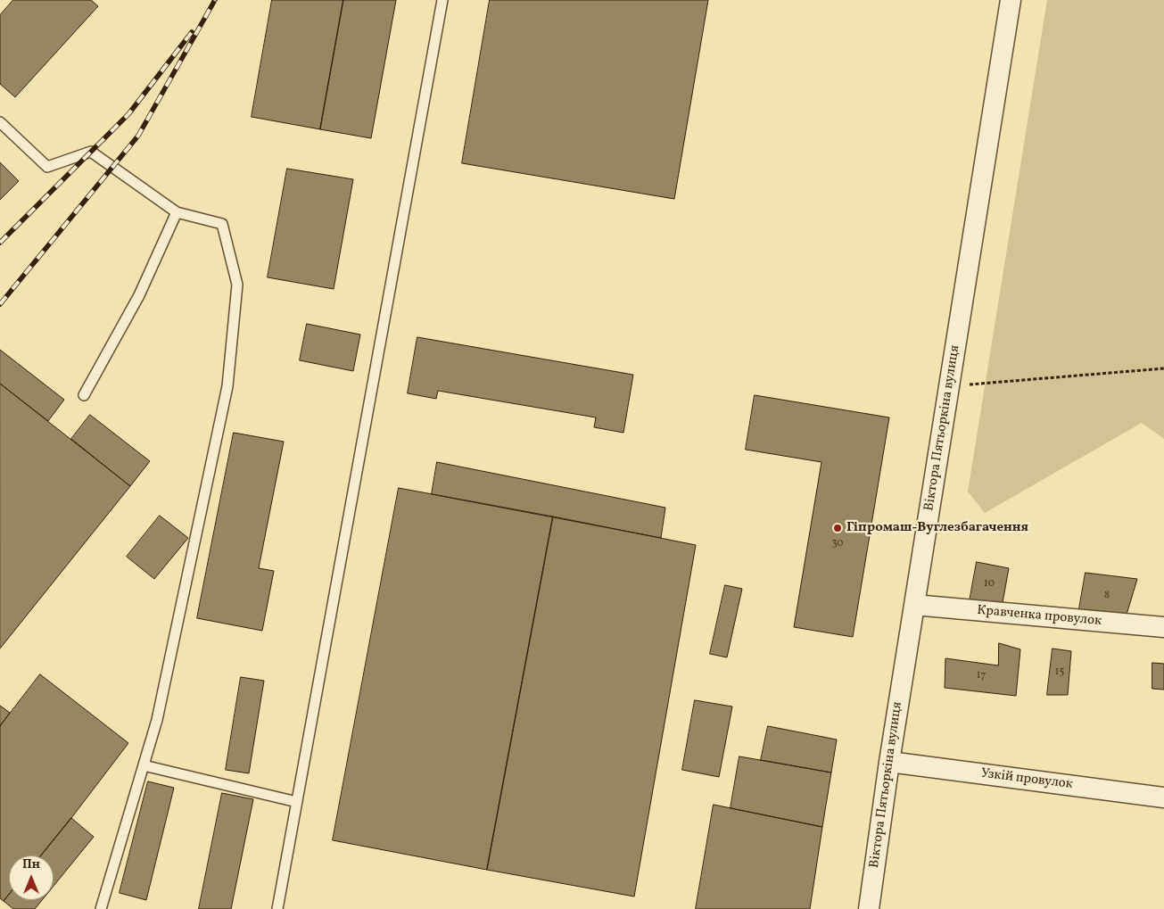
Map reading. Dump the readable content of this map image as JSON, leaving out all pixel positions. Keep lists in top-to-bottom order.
{
  "streets": {
    "street": ["Віктора Пятьоркіна вулиця", "Кравченка провулок", "Узкій провулок"]
  },
  "crossings": [
    ["Віктора Пятьоркіна вулиця", "Кравченка провулок"],
    ["Віктора Пятьоркіна вулиця", "Узкій провулок"]
  ],
  "places": ["Гіпромаш-Вуглезбагачення"],
  "house_numbers": [
    "30",
    "10",
    "8",
    "15",
    "17"
  ],
  "north": "top"
}
